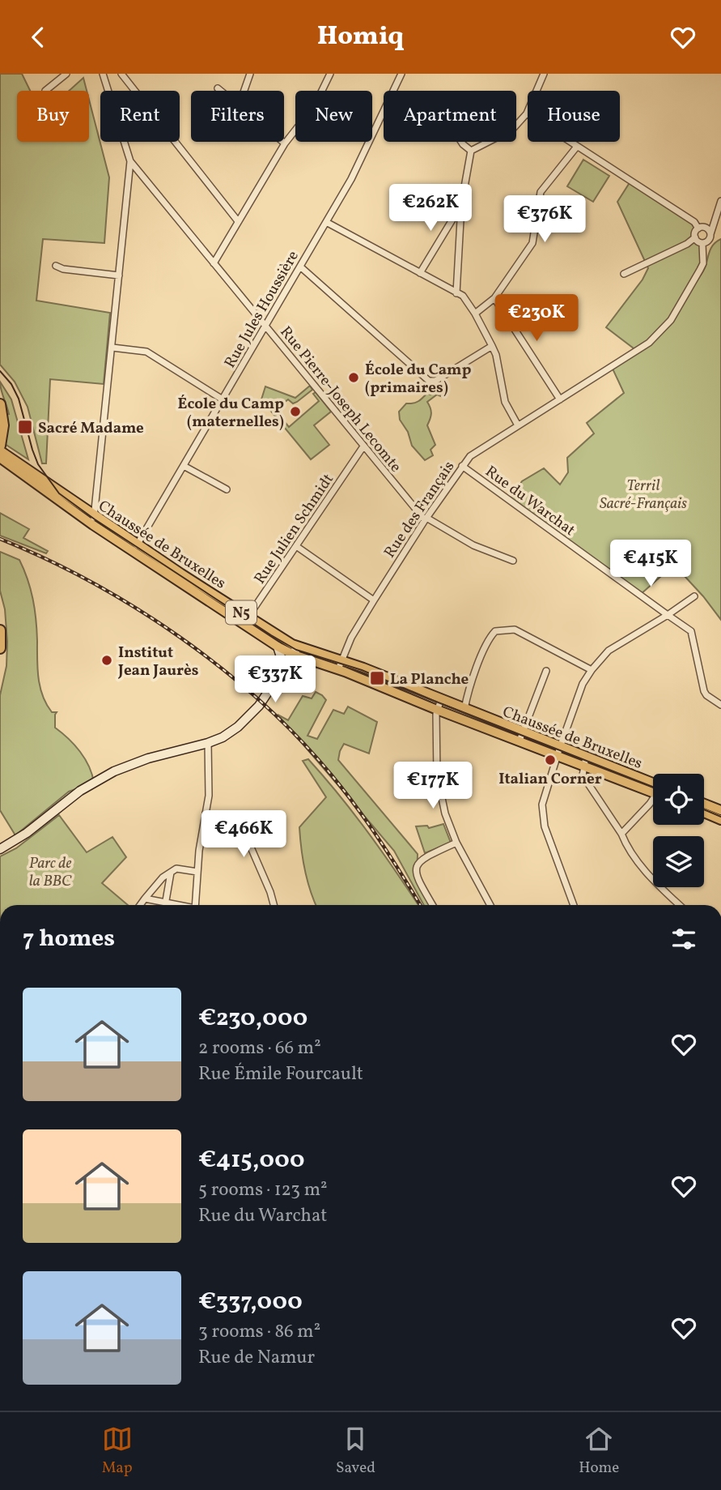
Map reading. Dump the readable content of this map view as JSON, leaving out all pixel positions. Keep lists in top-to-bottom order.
{
  "streets": {
    "main road": ["Chaussée de Bruxelles", "N5"],
    "street": [
      "Rue Jules Houssière",
      "Rue Pierre-Joseph Lecomte",
      "Rue du Warchat",
      "Rue des Français",
      "Rue Julien Schmidt"
    ]
  },
  "crossings": [
    ["Rue Jules Houssière", "Rue Pierre-Joseph Lecomte"],
    ["Rue Jules Houssière", "Chaussée de Bruxelles"],
    ["Rue Pierre-Joseph Lecomte", "Rue des Français"],
    ["Rue Pierre-Joseph Lecomte", "Rue Julien Schmidt"],
    ["Rue du Warchat", "Rue des Français"],
    ["Rue des Français", "Chaussée de Bruxelles"],
    ["Rue Julien Schmidt", "Chaussée de Bruxelles"]
  ],
  "parks": ["Terril Sacré-Français", "Parc de la BBC"],
  "places": {
    "other": [
      "École du Camp (primaires)",
      "École du Camp (maternelles)",
      "Institut Jean Jaurès",
      "Italian Corner"
    ],
    "transit": ["Sacré Madame", "La Planche"]
  },
  "page": {
    "header": "Homiq",
    "chip": [
      "Buy",
      "Rent",
      "Filters",
      "New",
      "Apartment",
      "House"
    ],
    "price": [
      "€262K",
      "€376K",
      "€230K",
      "€415K",
      "€337K",
      "€177K",
      "€466K"
    ],
    "heading": "7 homes",
    "list": [
      {
        "name": "€230,000",
        "note": "2 rooms · 66 m² · Rue Émile Fourcault"
      },
      {
        "name": "€415,000",
        "note": "5 rooms · 123 m² · Rue du Warchat"
      },
      {
        "name": "€337,000",
        "note": "3 rooms · 86 m² · Rue de Namur"
      }
    ],
    "tabs": ["Map", "Saved", "Home"]
  }
}
